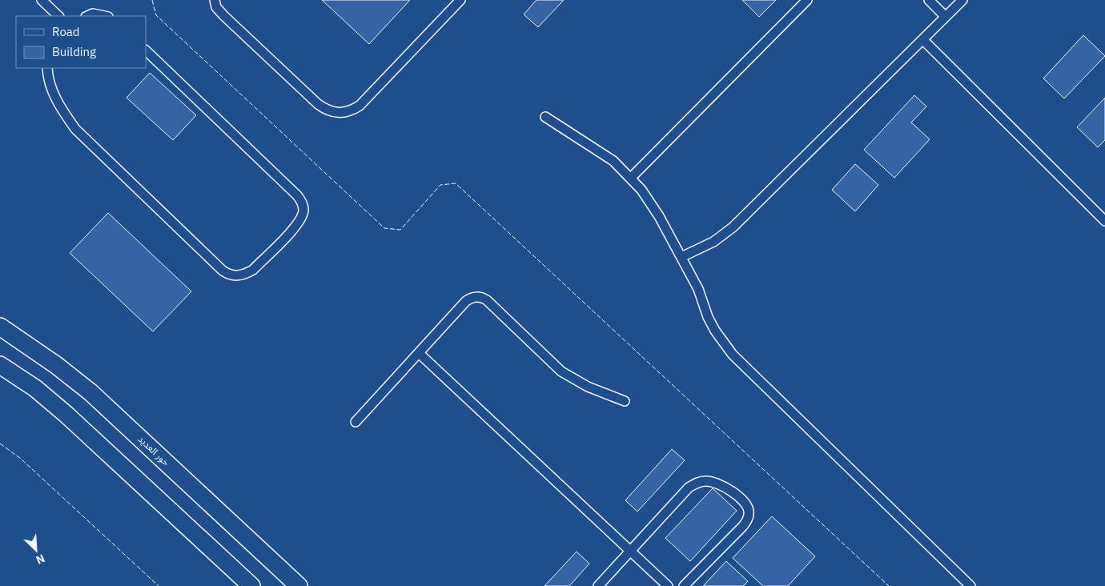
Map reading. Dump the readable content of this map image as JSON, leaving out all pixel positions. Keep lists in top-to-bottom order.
{
  "streets": {
    "street": ["خور العديد"]
  },
  "legend": ["Road", "Building"],
  "north": "bottom right"
}
